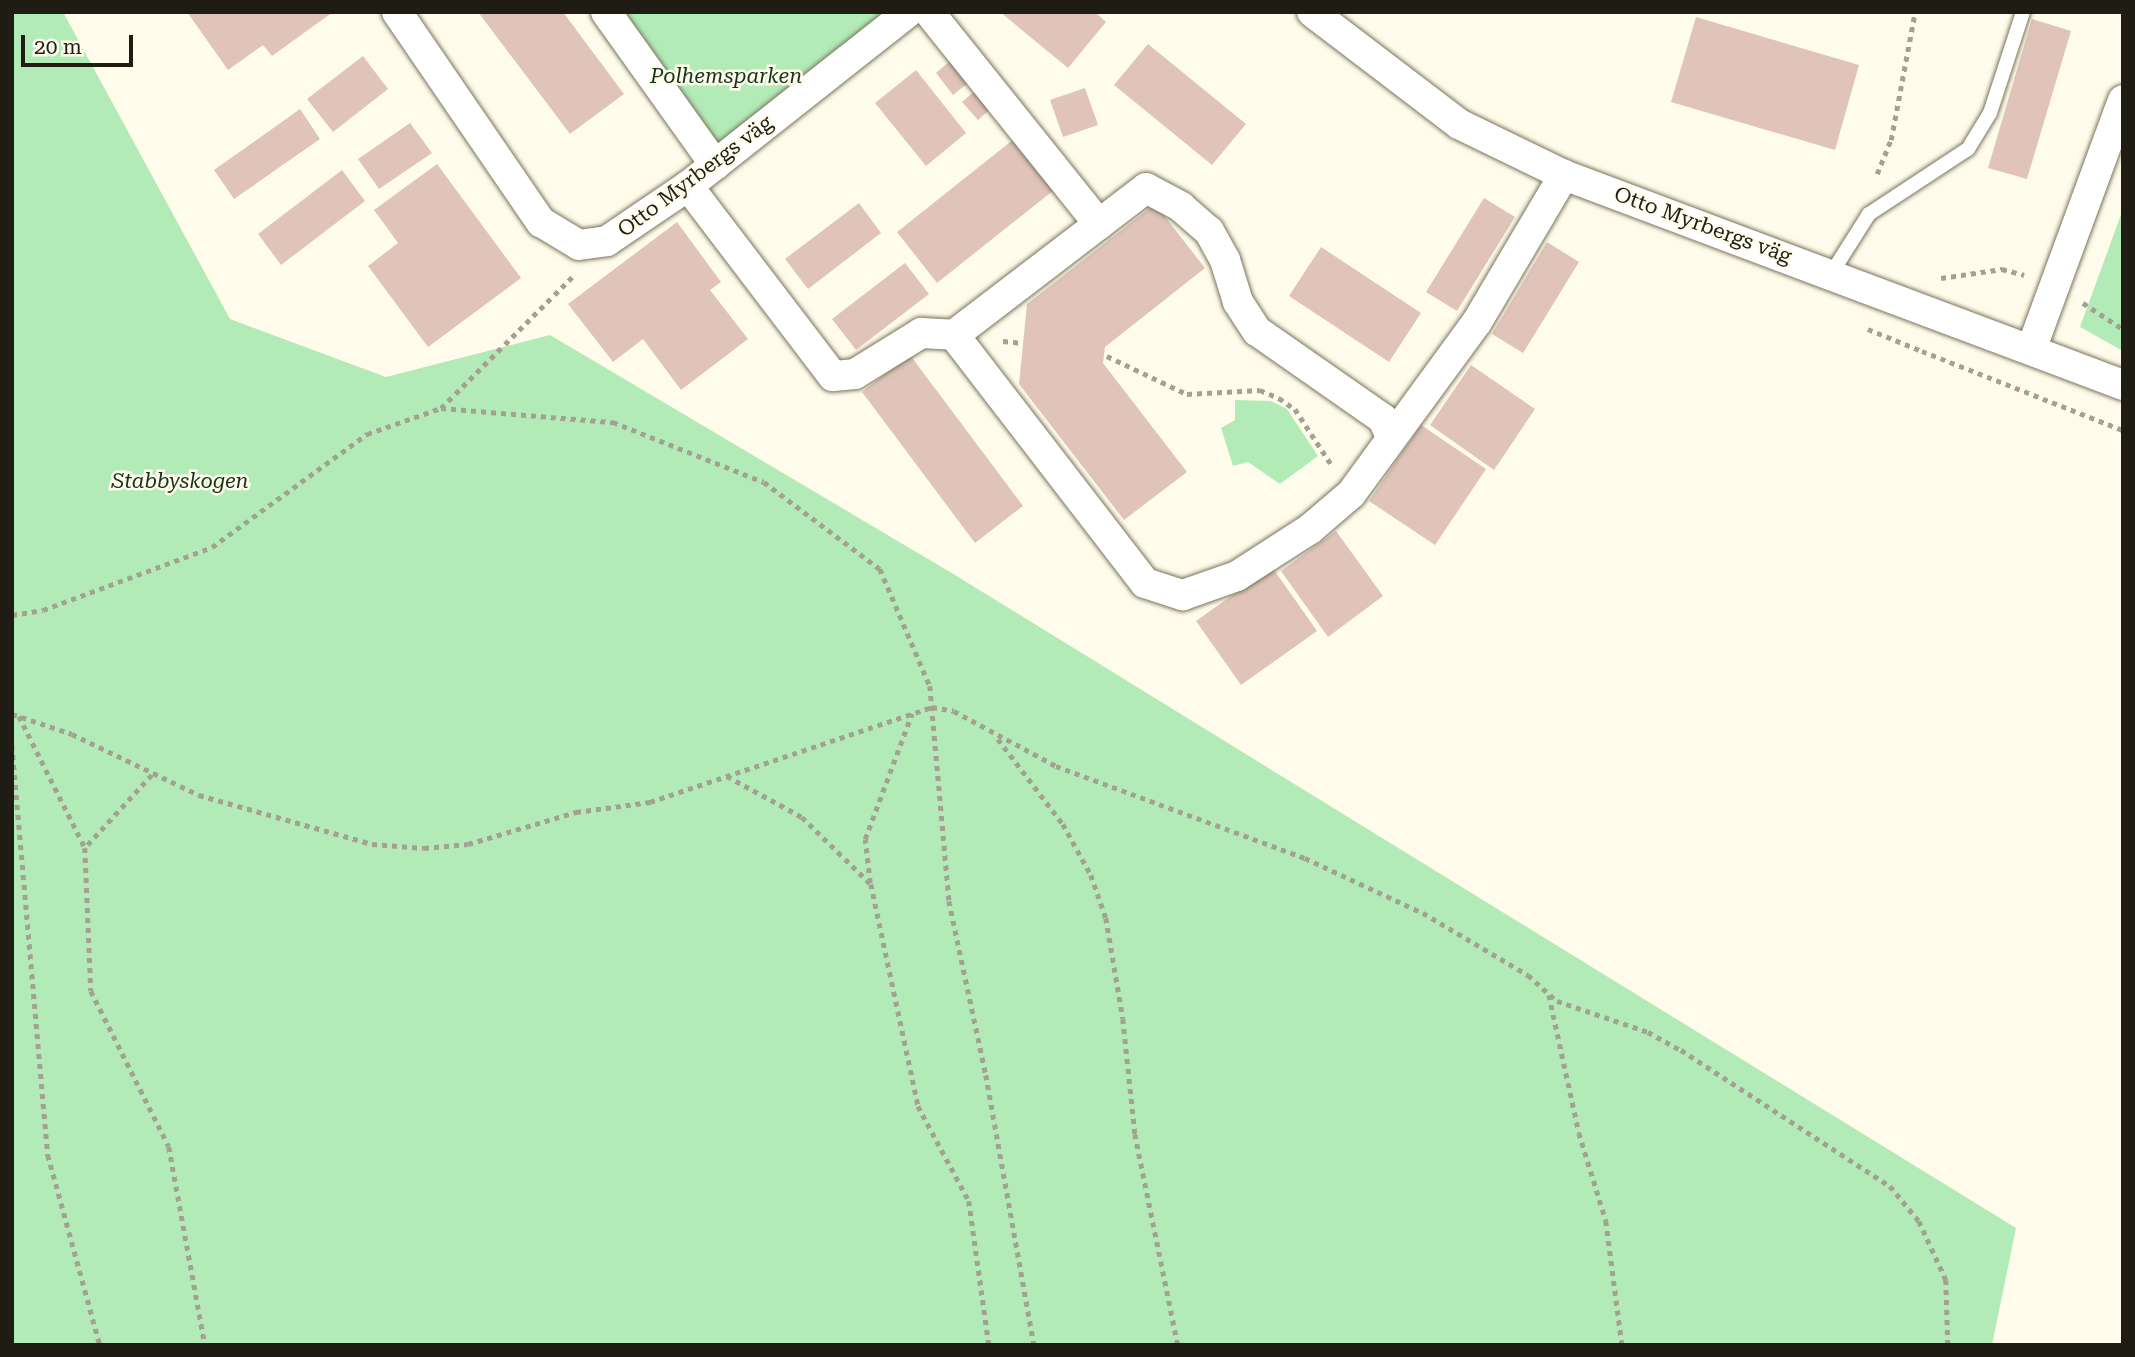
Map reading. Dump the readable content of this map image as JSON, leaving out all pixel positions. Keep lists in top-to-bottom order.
{
  "streets": {
    "street": ["Otto Myrbergs väg"]
  },
  "parks": ["Polhemsparken", "Stabbyskogen"],
  "scale_bar": "20 m"
}
